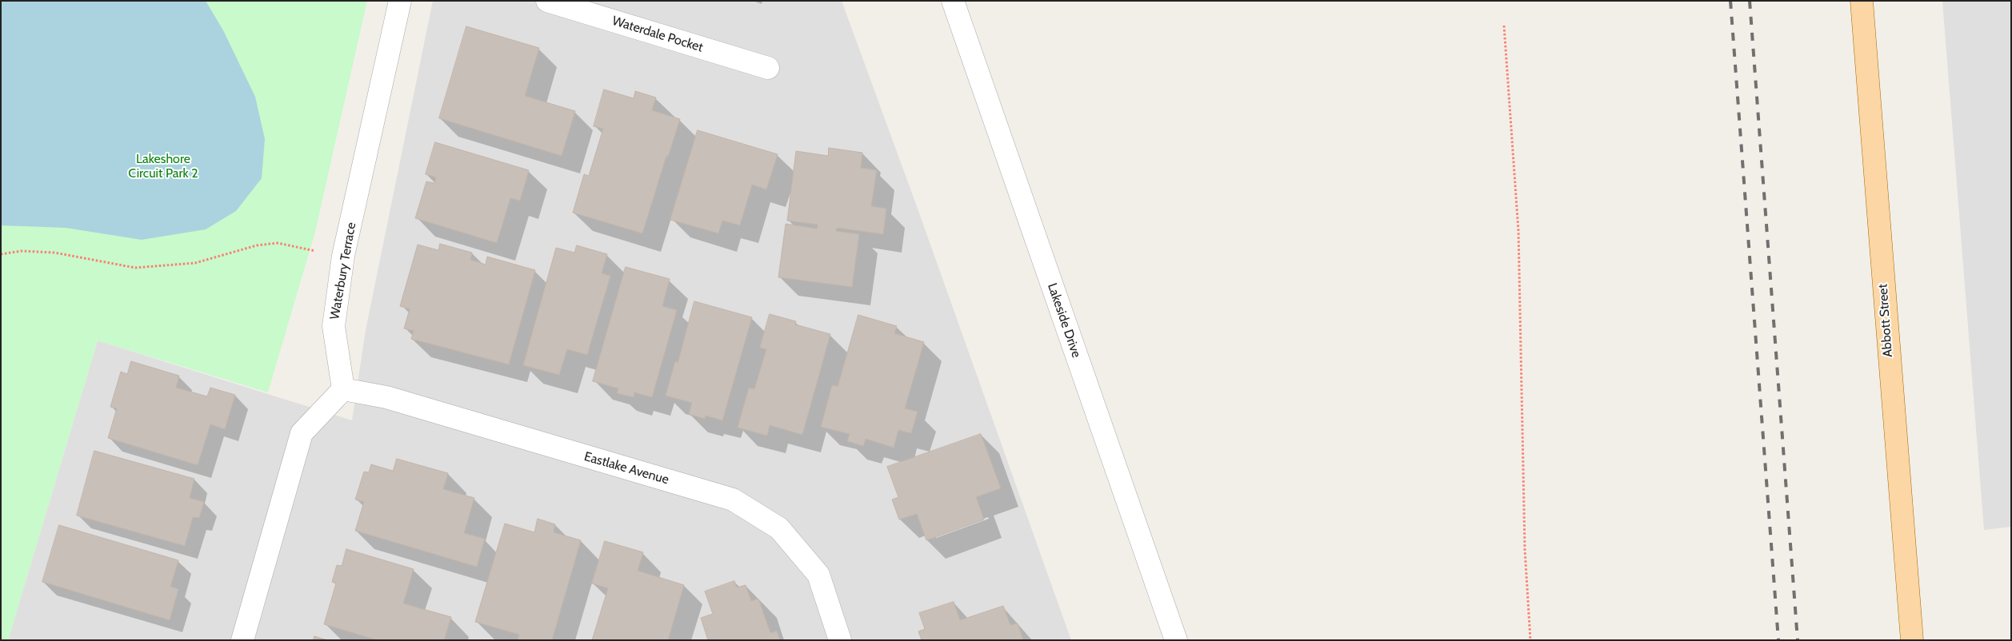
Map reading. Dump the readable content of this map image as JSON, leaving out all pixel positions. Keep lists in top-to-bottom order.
{
  "streets": {
    "main road": ["Abbott Street"],
    "street": [
      "Waterdale Pocket",
      "Waterbury Terrace",
      "Lakeside Drive",
      "Eastlake Avenue"
    ]
  },
  "crossings": [
    ["Waterbury Terrace", "Eastlake Avenue"]
  ],
  "parks": ["Lakeshore Circuit Park 2"]
}
